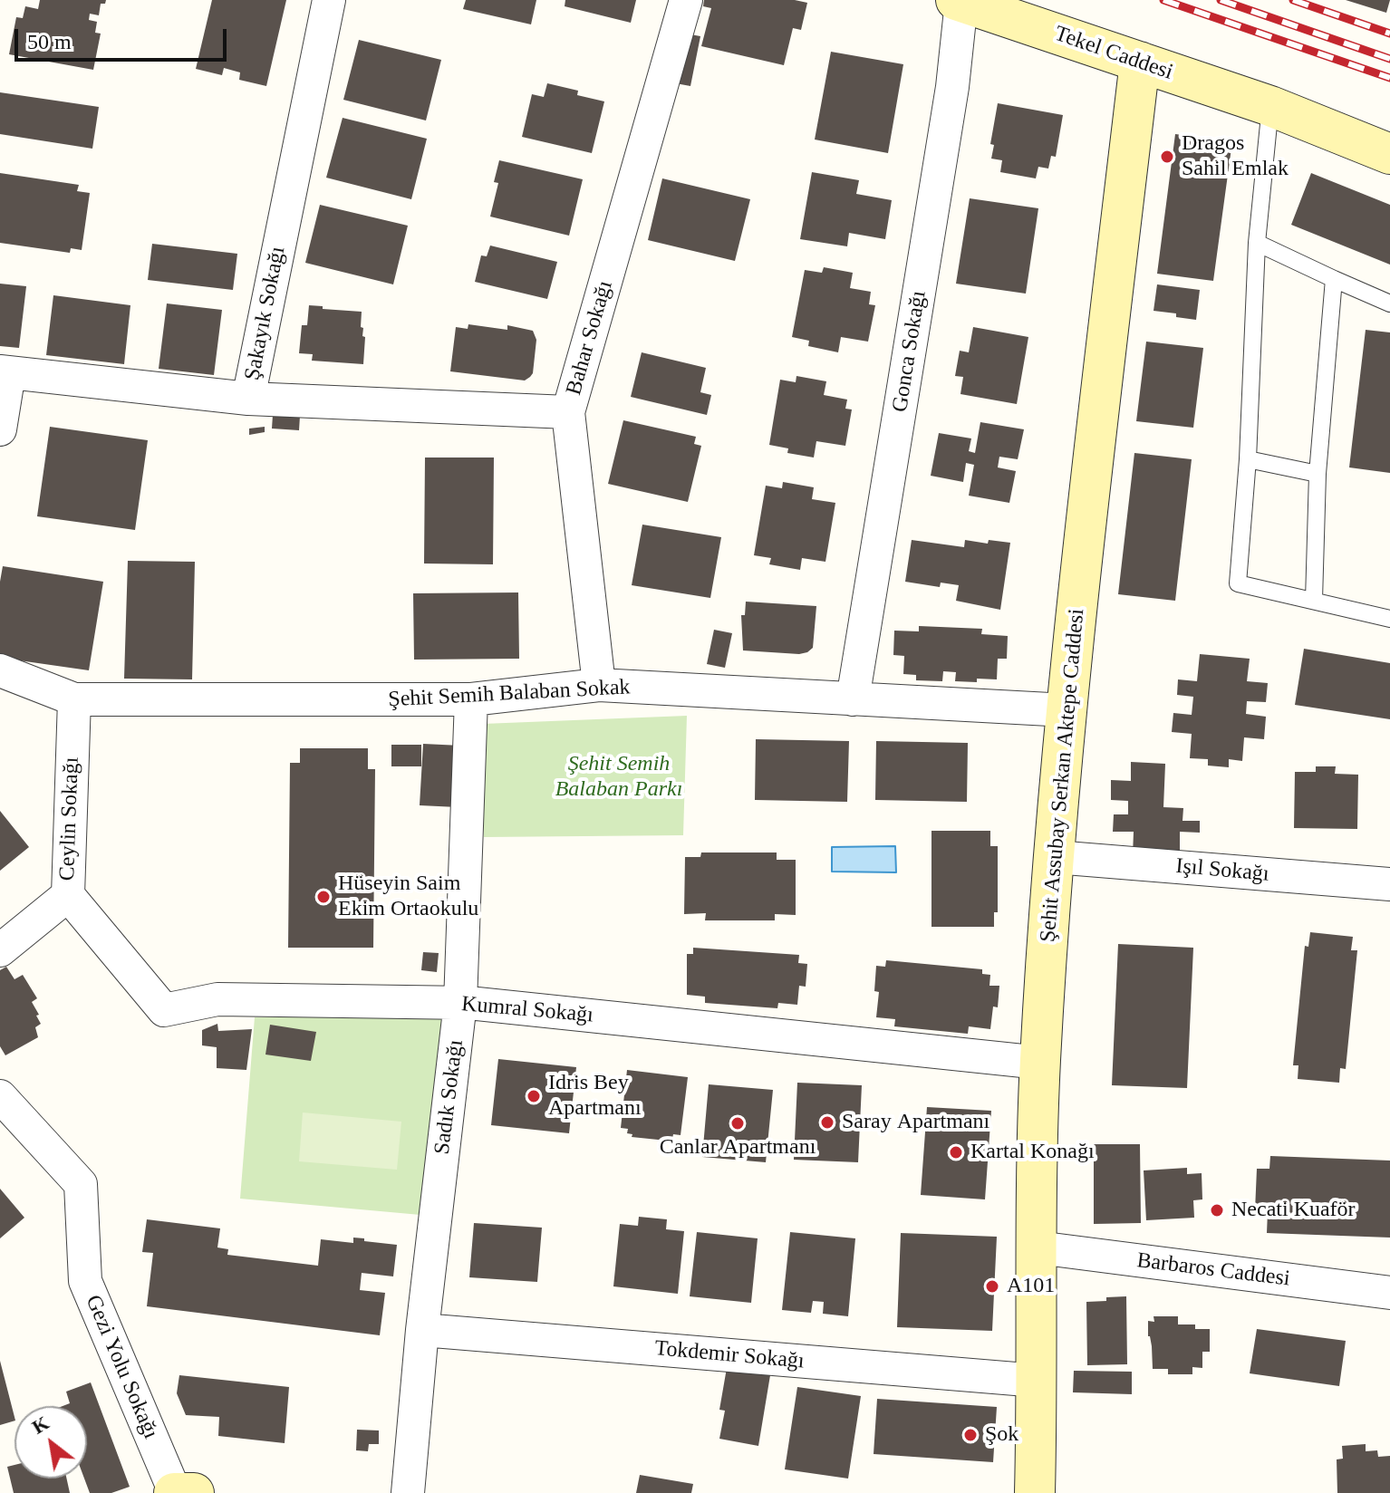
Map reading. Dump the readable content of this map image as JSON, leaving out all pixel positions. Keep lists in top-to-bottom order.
{
  "streets": {
    "street": [
      "Tekel Caddesi",
      "Şakayık Sokağı",
      "Bahar Sokağı",
      "Gonca Sokağı",
      "Şehit Semih Balaban Sokak",
      "Şehit Assubay Serkan Aktepe Caddesi",
      "Ceylin Sokağı",
      "Işıl Sokağı",
      "Kumral Sokağı",
      "Sadık Sokağı",
      "Barbaros Caddesi",
      "Tokdemir Sokağı",
      "Gezi Yolu Sokağı"
    ]
  },
  "crossings": [
    ["Tekel Caddesi", "Gonca Sokağı"],
    ["Tekel Caddesi", "Şehit Assubay Serkan Aktepe Caddesi"],
    ["Şakayık Sokağı", "Bahar Sokağı"],
    ["Bahar Sokağı", "Şehit Semih Balaban Sokak"],
    ["Gonca Sokağı", "Şehit Semih Balaban Sokak"],
    ["Şehit Semih Balaban Sokak", "Şehit Assubay Serkan Aktepe Caddesi"],
    ["Şehit Semih Balaban Sokak", "Ceylin Sokağı"],
    ["Şehit Semih Balaban Sokak", "Sadık Sokağı"],
    ["Şehit Assubay Serkan Aktepe Caddesi", "Işıl Sokağı"],
    ["Şehit Assubay Serkan Aktepe Caddesi", "Kumral Sokağı"],
    ["Şehit Assubay Serkan Aktepe Caddesi", "Barbaros Caddesi"],
    ["Şehit Assubay Serkan Aktepe Caddesi", "Tokdemir Sokağı"],
    ["Ceylin Sokağı", "Kumral Sokağı"],
    ["Kumral Sokağı", "Sadık Sokağı"],
    ["Sadık Sokağı", "Tokdemir Sokağı"]
  ],
  "parks": ["Şehit Semih Balaban Parkı"],
  "places": [
    "Dragos Sahil Emlak",
    "Hüseyin Saim Ekim Ortaokulu",
    "Idris Bey Apartmanı",
    "Saray Apartmanı",
    "Canlar Apartmanı",
    "Kartal Konağı",
    "Necati Kuaför",
    "A101",
    "Şok"
  ],
  "scale_bar": "50 m",
  "north": "top left"
}
